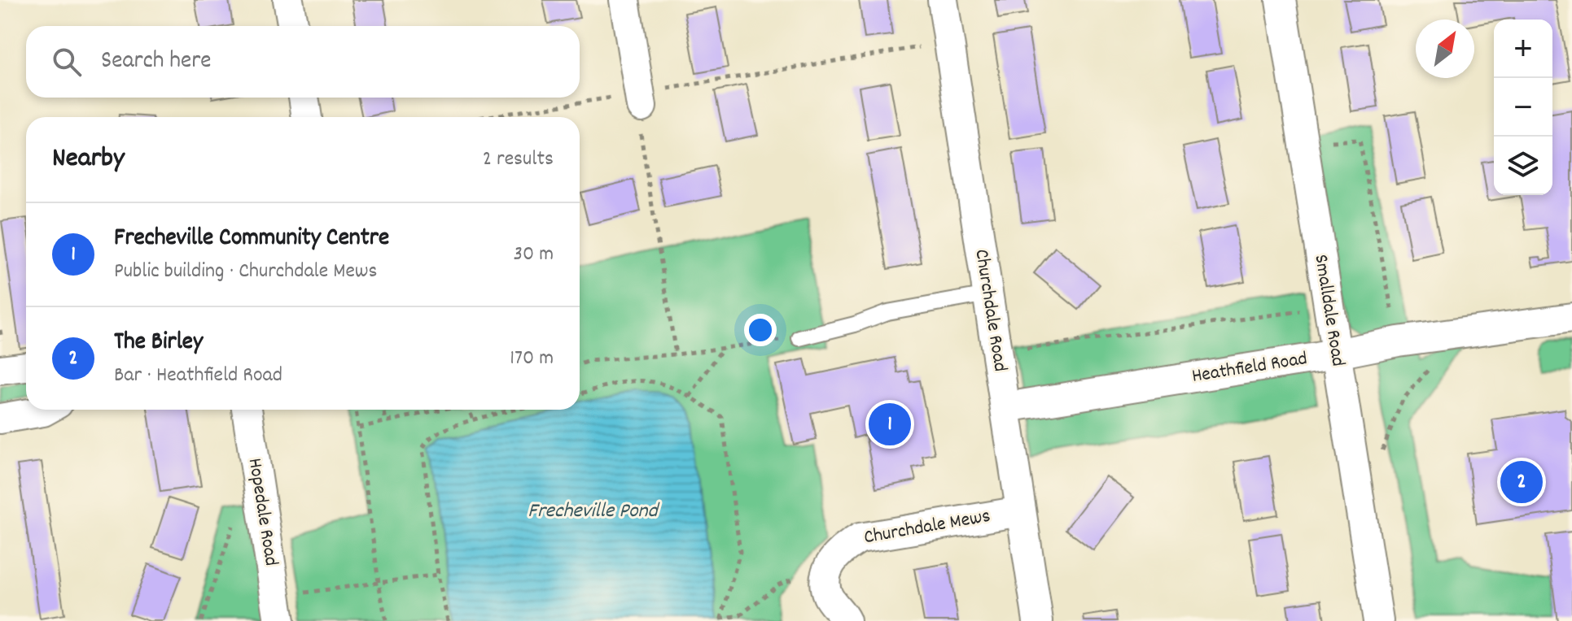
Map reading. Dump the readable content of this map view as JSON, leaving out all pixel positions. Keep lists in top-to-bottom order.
{
  "streets": {
    "street": [
      "Churchdale Road",
      "Smalldale Road",
      "Heathfield Road",
      "Hopedale Road",
      "Churchdale Mews"
    ]
  },
  "crossings": [
    ["Churchdale Road", "Heathfield Road"],
    ["Churchdale Road", "Churchdale Mews"],
    ["Smalldale Road", "Heathfield Road"]
  ],
  "water": ["Frecheville Pond"],
  "north": "top right",
  "page": {
    "map_buttons": ["+", "−"],
    "search": "Search here",
    "heading": ["Nearby", "2 results"],
    "list": [
      {
        "mark": "1",
        "name": "Frecheville Community Centre",
        "note": "Public building · Churchdale Mews",
        "value": "30 m"
      },
      {
        "mark": "2",
        "name": "The Birley",
        "note": "Bar · Heathfield Road",
        "value": "170 m"
      }
    ],
    "pins": ["1", "2"]
  }
}
